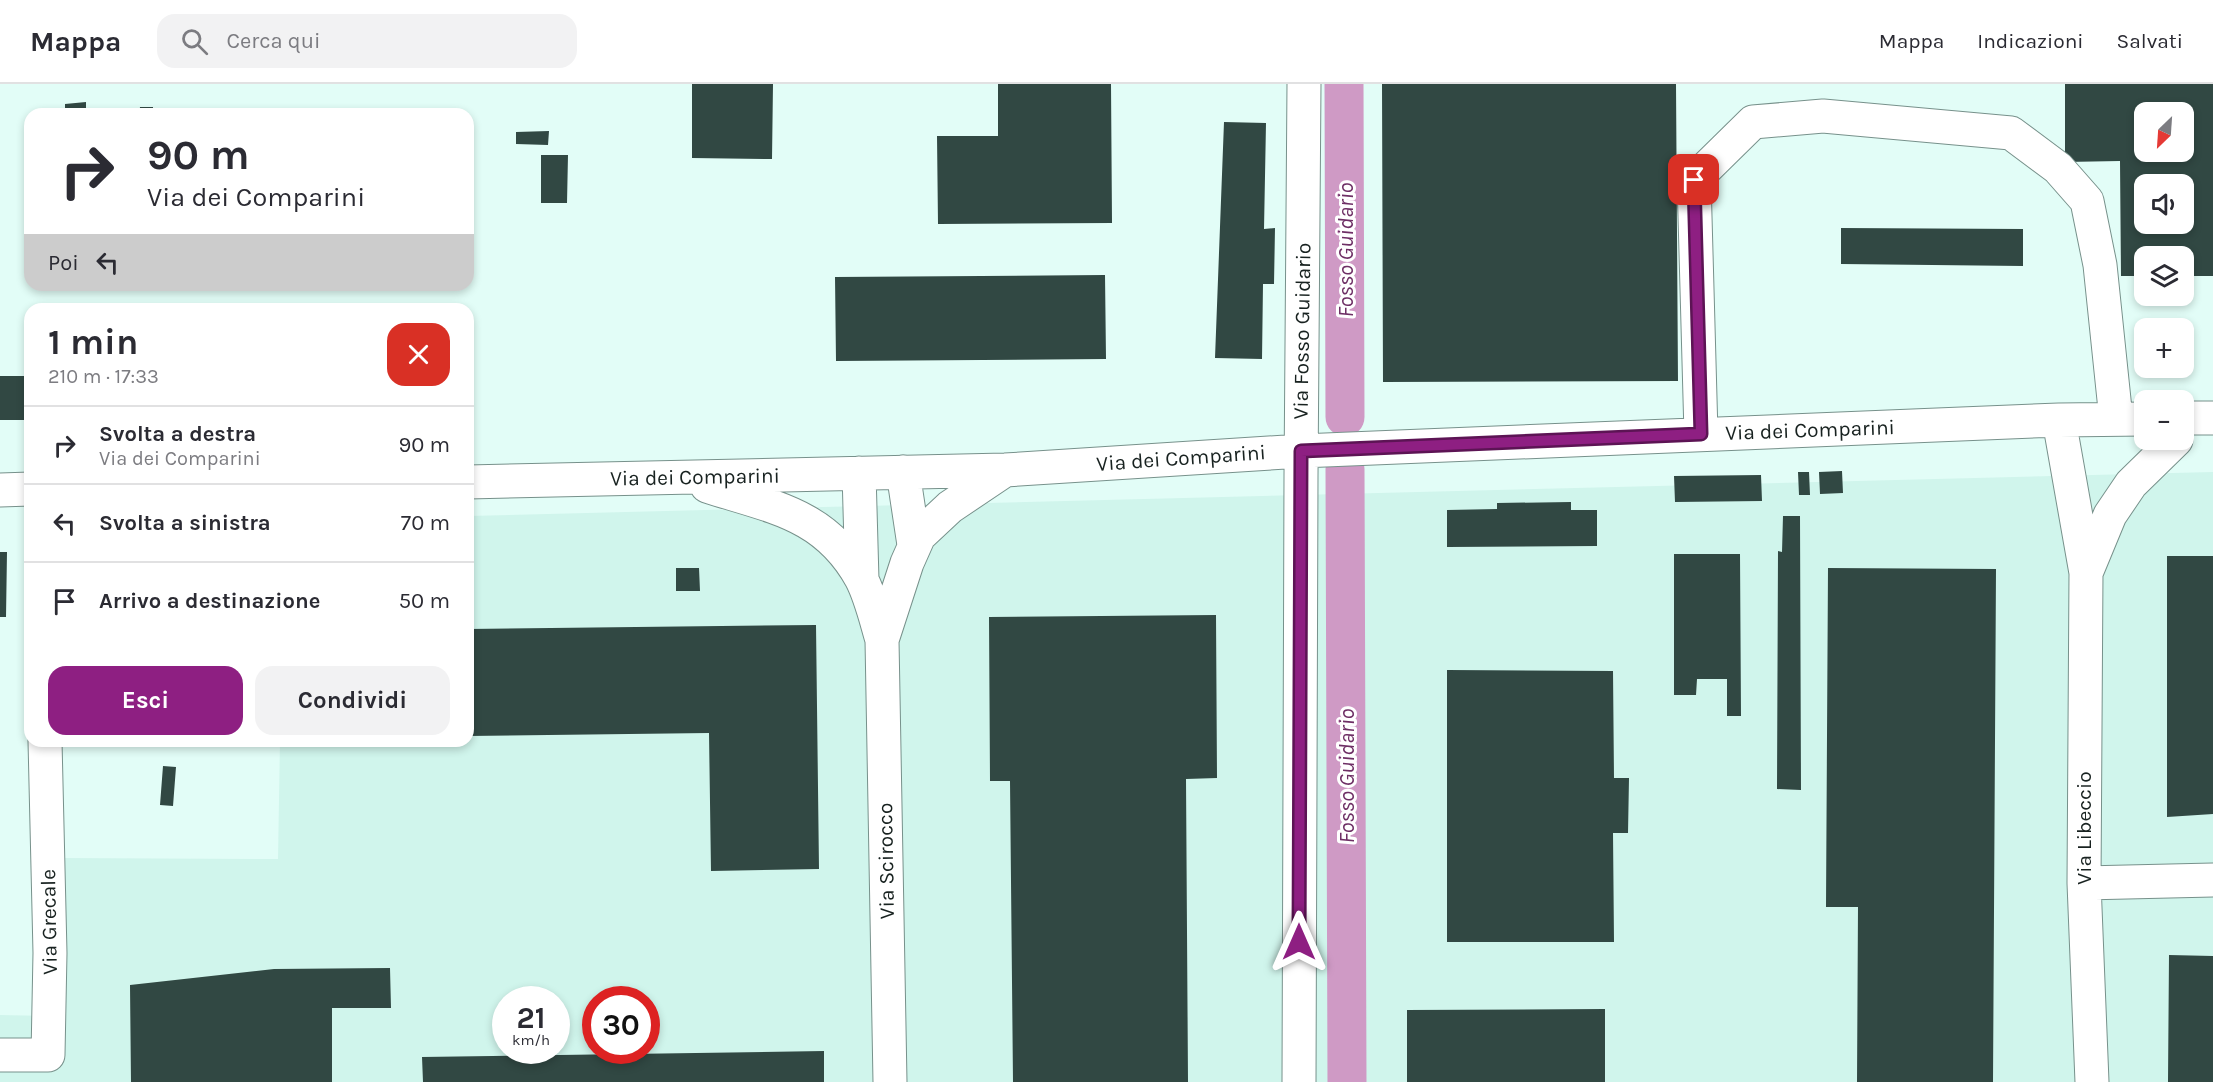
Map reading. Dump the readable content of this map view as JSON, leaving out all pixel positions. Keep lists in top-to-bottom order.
{
  "streets": {
    "street": [
      "Via Fosso Guidario",
      "Via dei Comparini",
      "Via Libeccio",
      "Via Scirocco",
      "Via Grecale"
    ]
  },
  "crossings": [
    ["Via Fosso Guidario", "Via dei Comparini"],
    ["Via dei Comparini", "Via Libeccio"],
    ["Via dei Comparini", "Via Scirocco"]
  ],
  "water": ["Fosso Guidario"],
  "north": "bottom left",
  "page": {
    "header": "Mappa",
    "search": "Cerca qui",
    "nav": ["Mappa", "Indicazioni", "Salvati"],
    "map_buttons": ["+", "−"],
    "turn": ["90 m", "Via dei Comparini"],
    "then": "Poi",
    "heading": ["1 min", "210 m · 17:33"],
    "list": [
      {
        "name": "Svolta a destra",
        "note": "Via dei Comparini",
        "value": "90 m"
      },
      {
        "name": "Svolta a sinistra",
        "value": "70 m"
      },
      {
        "name": "Arrivo a destinazione",
        "value": "50 m"
      }
    ],
    "buttons": ["Esci", "Condividi"],
    "speed": "21 km/h",
    "limit": "30"
  }
}
